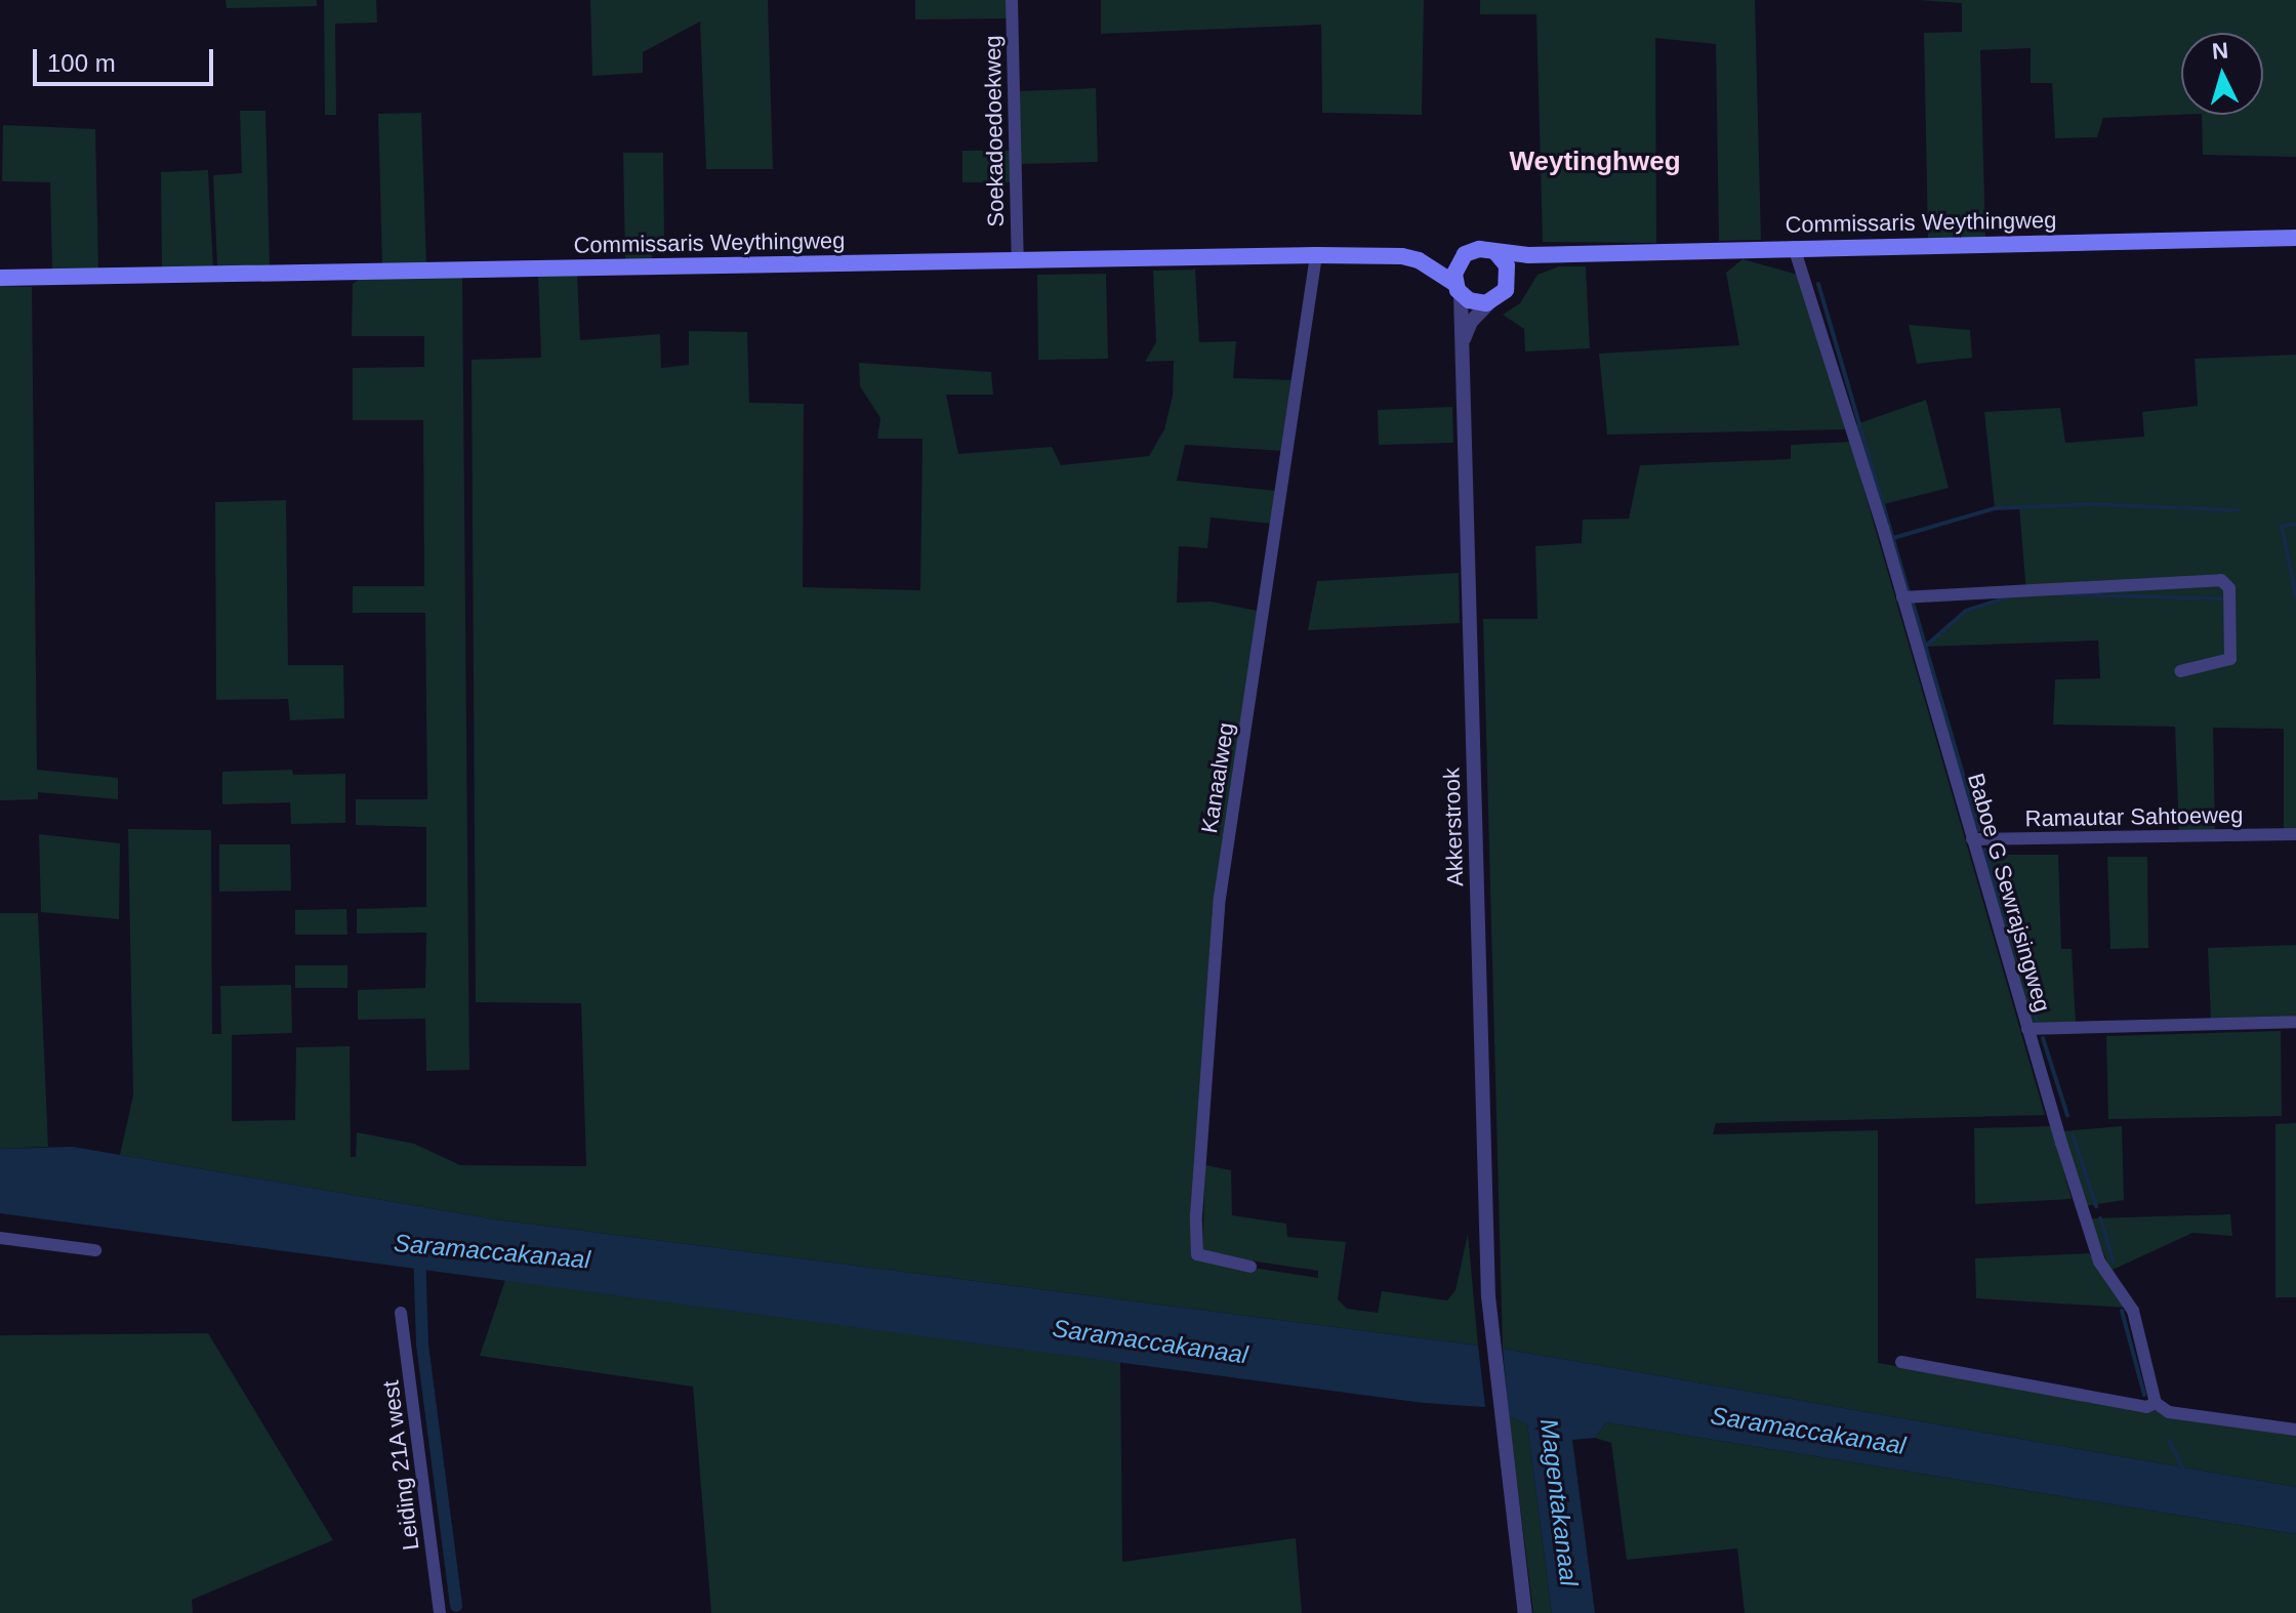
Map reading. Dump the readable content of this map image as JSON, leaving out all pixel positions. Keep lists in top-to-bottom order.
{
  "streets": {
    "main road": ["Commissaris Weythingweg"],
    "street": [
      "Soekadoedoekweg",
      "Kanaalweg",
      "Ramautar Sahtoeweg",
      "Akkerstrook",
      "Baboe G Sewrajsingweg",
      "Leiding 21A west"
    ]
  },
  "crossings": [
    ["Soekadoedoekweg", "Commissaris Weythingweg"],
    ["Commissaris Weythingweg", "Kanaalweg"],
    ["Commissaris Weythingweg", "Akkerstrook"],
    ["Commissaris Weythingweg", "Baboe G Sewrajsingweg"],
    ["Ramautar Sahtoeweg", "Baboe G Sewrajsingweg"]
  ],
  "districts": ["Weytinghweg"],
  "water": ["Saramaccakanaal", "Magentakanaal"],
  "scale_bar": "100 m",
  "north": "top"
}
